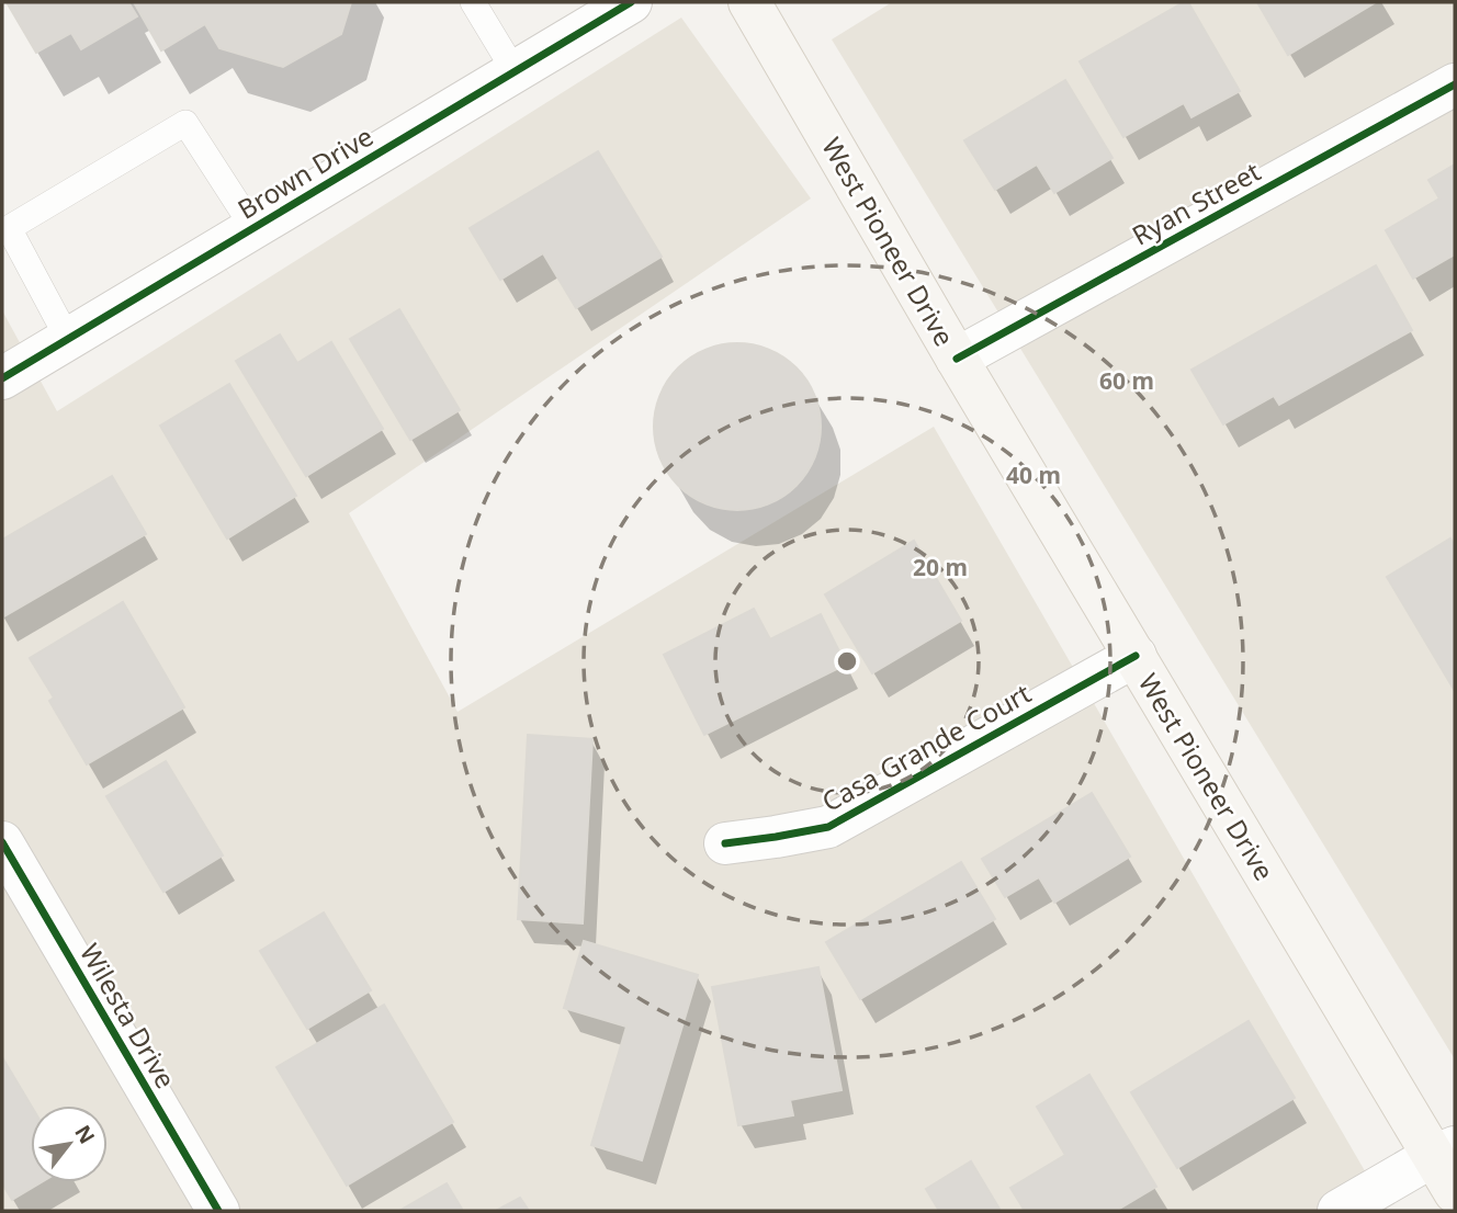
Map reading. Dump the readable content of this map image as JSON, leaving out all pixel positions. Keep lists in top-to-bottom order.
{
  "streets": {
    "main road": ["West Pioneer Drive"],
    "street": [
      "Brown Drive",
      "Ryan Street",
      "Casa Grande Court",
      "Wilesta Drive"
    ]
  },
  "crossings": [
    ["Ryan Street", "West Pioneer Drive"],
    ["West Pioneer Drive", "Casa Grande Court"]
  ],
  "north": "top right",
  "rings": ["60 m", "40 m", "20 m"]
}
